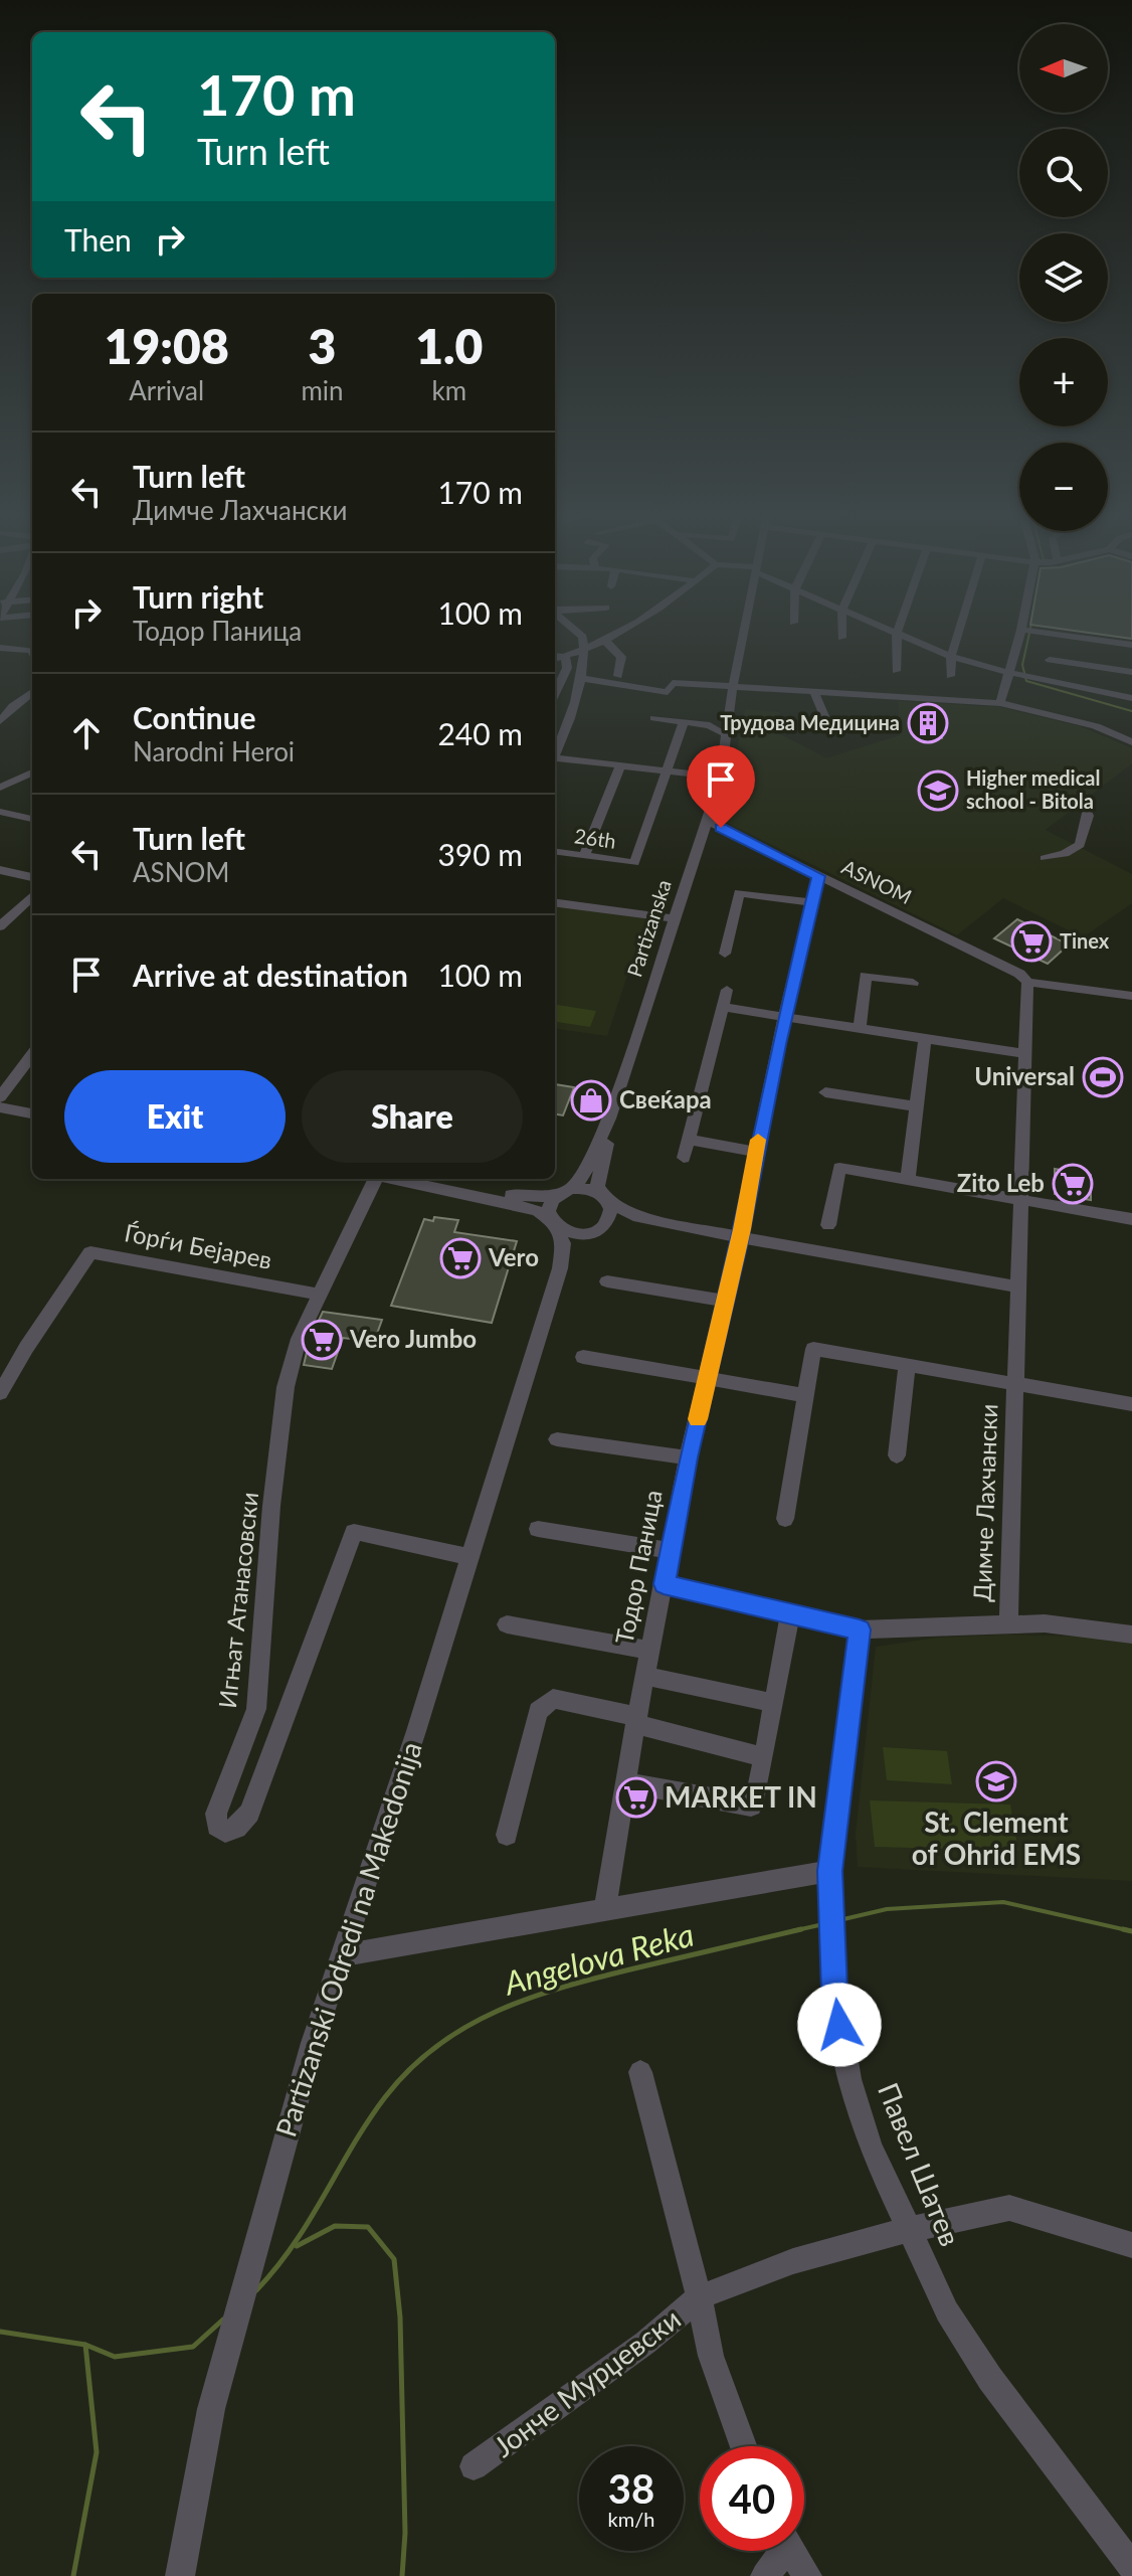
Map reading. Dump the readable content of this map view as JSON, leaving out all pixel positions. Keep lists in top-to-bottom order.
{
  "streets": {
    "street": [
      "26th",
      "ASNOM",
      "Partizanska",
      "Ѓорѓи Бејарев",
      "Димче Лахчански",
      "Тодор Паница",
      "Игњат Атанасовски",
      "Partizanski Odredi na Makedonija",
      "Павел Шатев",
      "Јонче Мурџевски"
    ]
  },
  "crossings": [
    ["ASNOM", "Partizanska"],
    ["ASNOM", "Димче Лахчански"],
    ["ASNOM", "Тодор Паница"],
    ["Partizanska", "Partizanski Odredi na Makedonija"],
    ["Ѓорѓи Бејарев", "Игњат Атанасовски"],
    ["Димче Лахчански", "Тодор Паница"],
    ["Димче Лахчански", "Павел Шатев"],
    ["Игњат Атанасовски", "Partizanski Odredi na Makedonija"],
    ["Павел Шатев", "Јонче Мурџевски"]
  ],
  "water": ["Angelova Reka"],
  "places": {
    "building": ["Трудова Медицина"],
    "school or university": ["Higher medical school - Bitola", "St. Clement of Ohrid EMS"],
    "supermarket": [
      "Tinex",
      "Zito Leb",
      "Vero",
      "Vero Jumbo",
      "MARKET IN"
    ],
    "sports": ["Universal"],
    "shop": ["Свеќара"]
  },
  "north": "left",
  "page": {
    "map_buttons": ["+", "−"],
    "turn": ["170 m", "Turn left"],
    "then": "Then",
    "eta": [
      "19:08",
      "Arrival",
      "3",
      "min",
      "1.0",
      "km"
    ],
    "list": [
      {
        "name": "Turn left",
        "note": "Димче Лахчански",
        "value": "170 m"
      },
      {
        "name": "Turn right",
        "note": "Тодор Паница",
        "value": "100 m"
      },
      {
        "name": "Continue",
        "note": "Narodni Heroi",
        "value": "240 m"
      },
      {
        "name": "Turn left",
        "note": "ASNOM",
        "value": "390 m"
      },
      {
        "name": "Arrive at destination",
        "value": "100 m"
      }
    ],
    "buttons": ["Exit", "Share"],
    "speed": "38 km/h",
    "limit": "40"
  }
}
